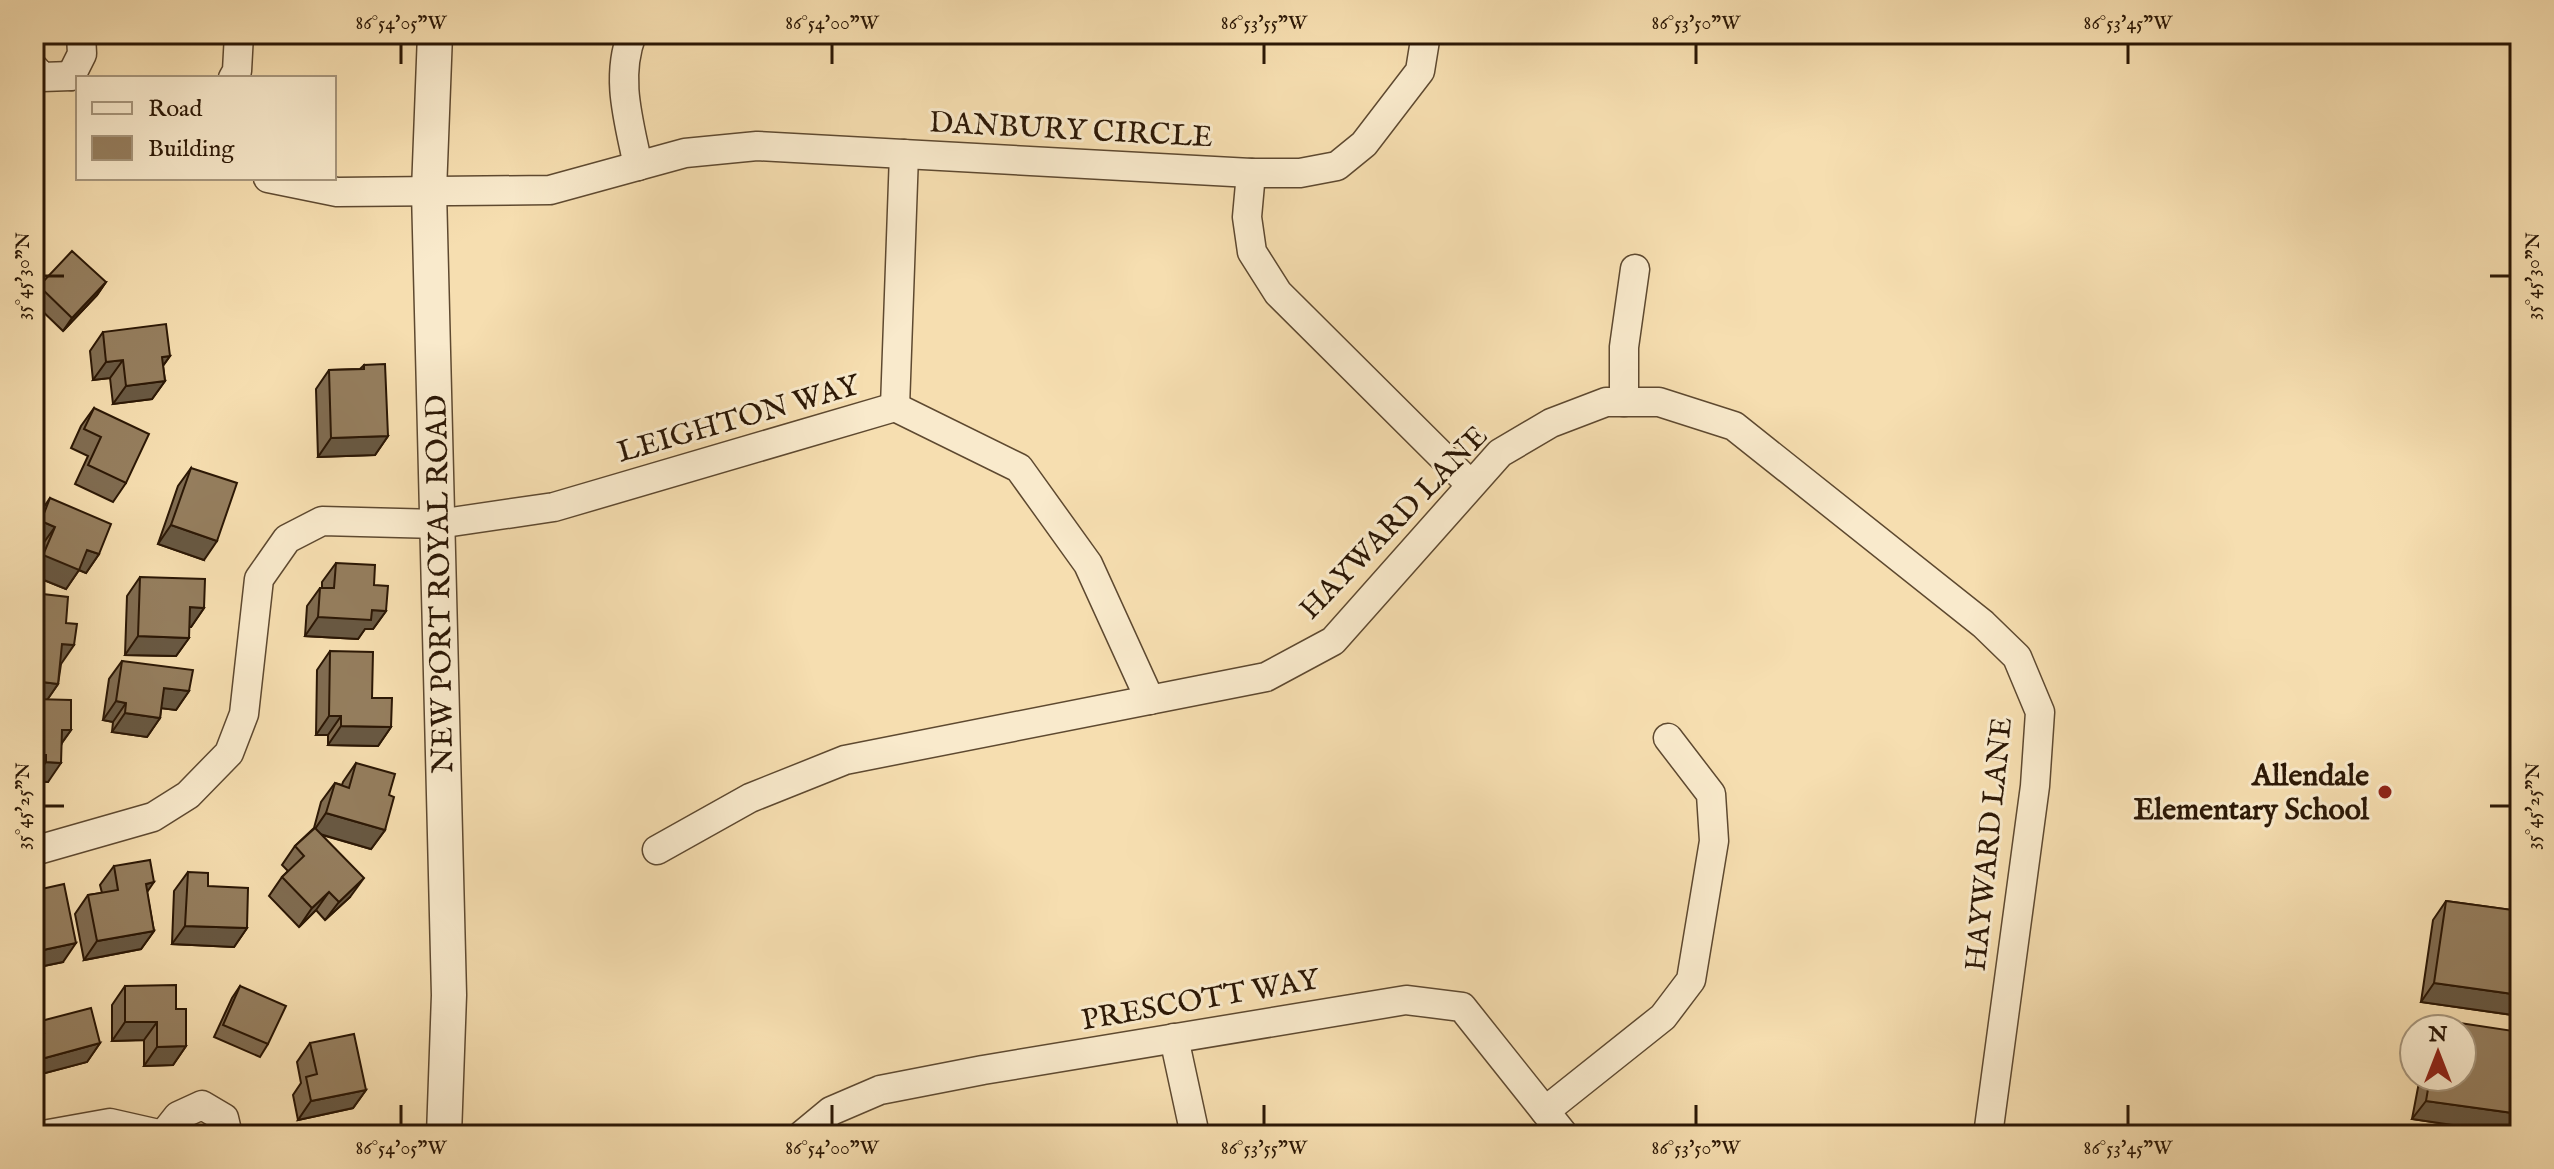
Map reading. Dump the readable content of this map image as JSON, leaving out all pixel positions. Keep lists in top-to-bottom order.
{
  "streets": {
    "street": [
      "DANBURY CIRCLE",
      "LEIGHTON WAY",
      "HAYWARD LANE",
      "NEW PORT ROYAL ROAD",
      "PRESCOTT WAY"
    ]
  },
  "crossings": [
    ["DANBURY CIRCLE", "NEW PORT ROYAL ROAD"],
    ["LEIGHTON WAY", "HAYWARD LANE"],
    ["LEIGHTON WAY", "NEW PORT ROYAL ROAD"]
  ],
  "places": ["Allendale Elementary School"],
  "legend": ["Road", "Building"],
  "north": "top",
  "coordinates": [
    "86°54'05\"W",
    "86°54'00\"W",
    "86°53'55\"W",
    "86°53'50\"W",
    "86°53'45\"W",
    "35°45'30\"N",
    "35°45'25\"N"
  ]
}
